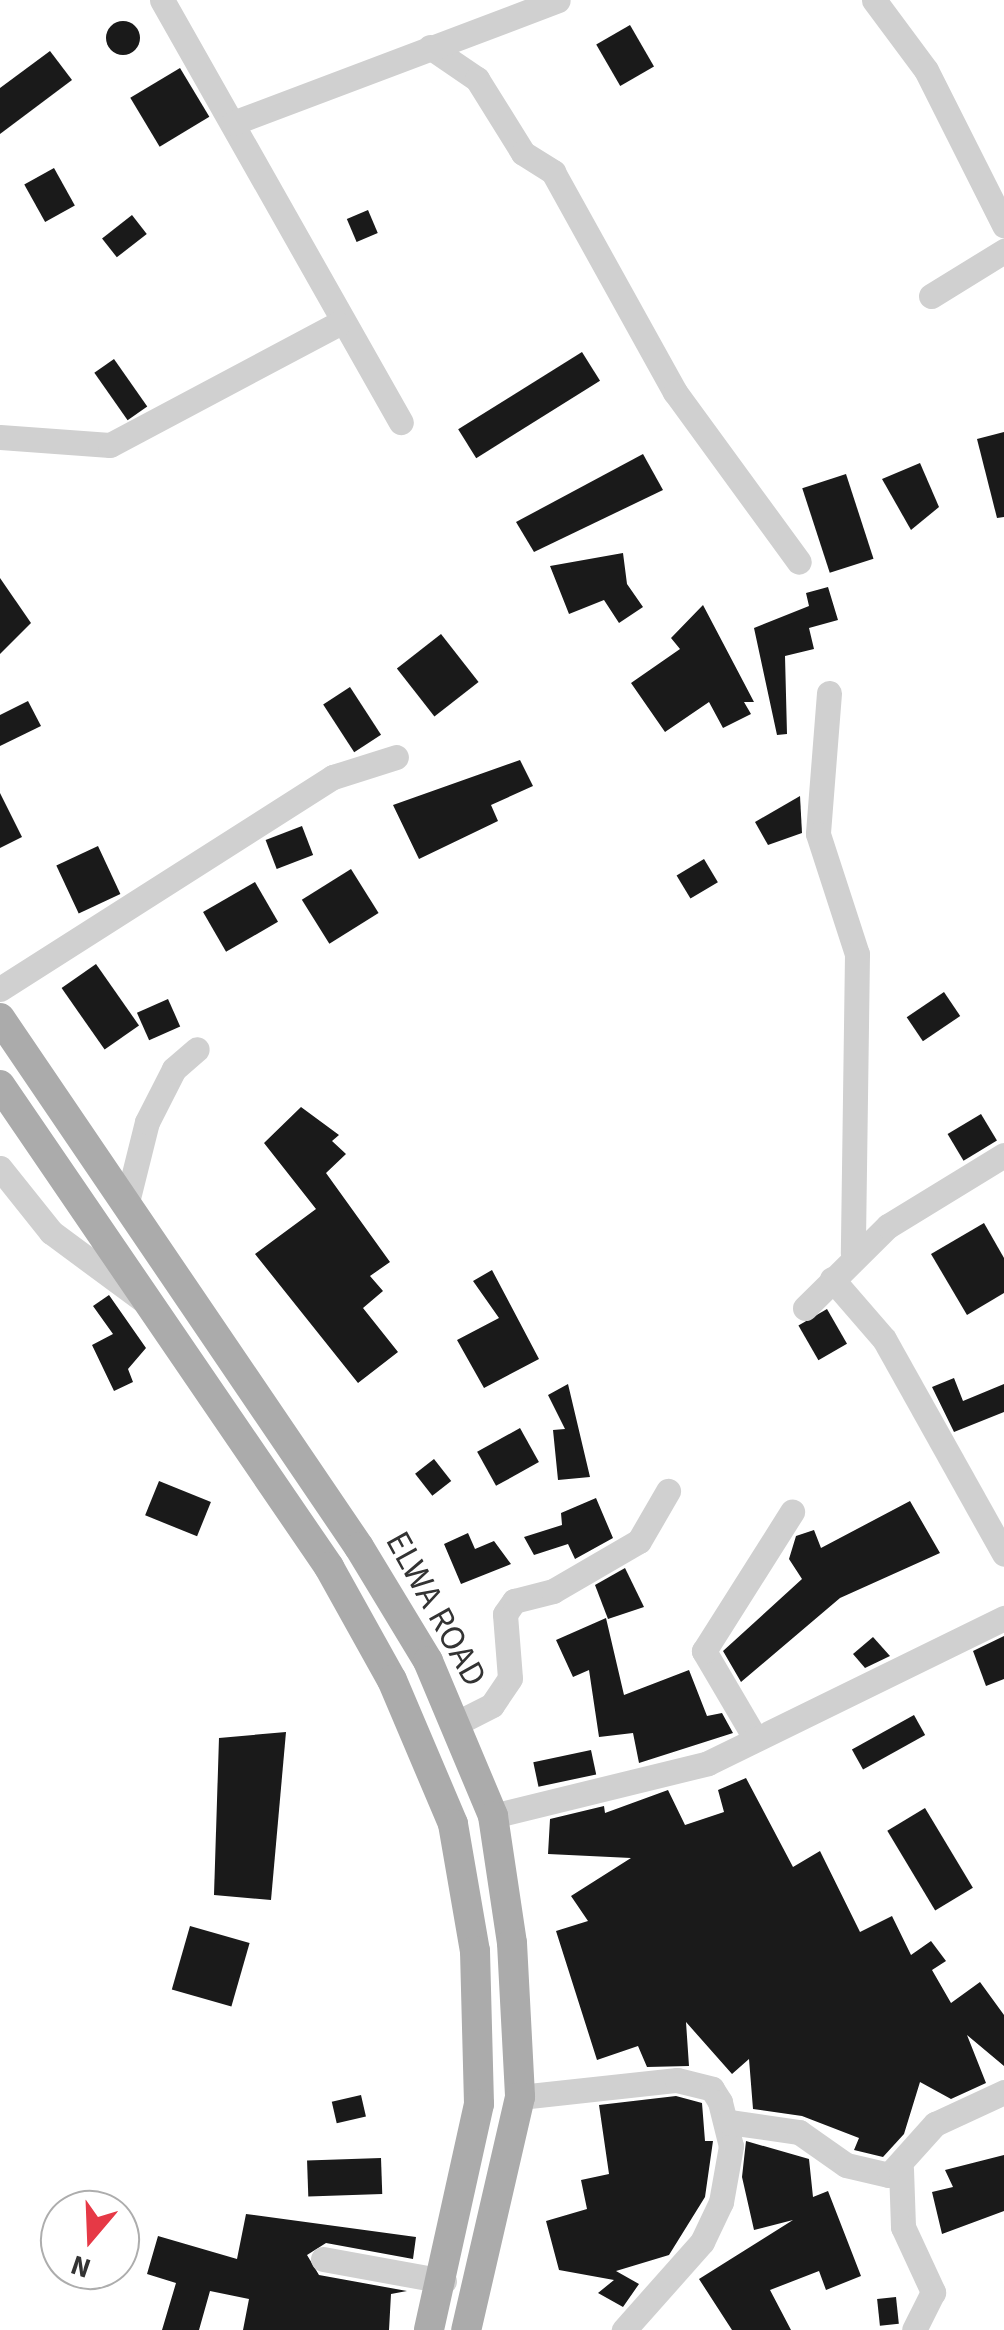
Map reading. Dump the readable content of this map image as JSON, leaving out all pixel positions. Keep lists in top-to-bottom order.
{
  "streets": {
    "main road": ["ELWA ROAD"]
  },
  "north": "bottom"
}
